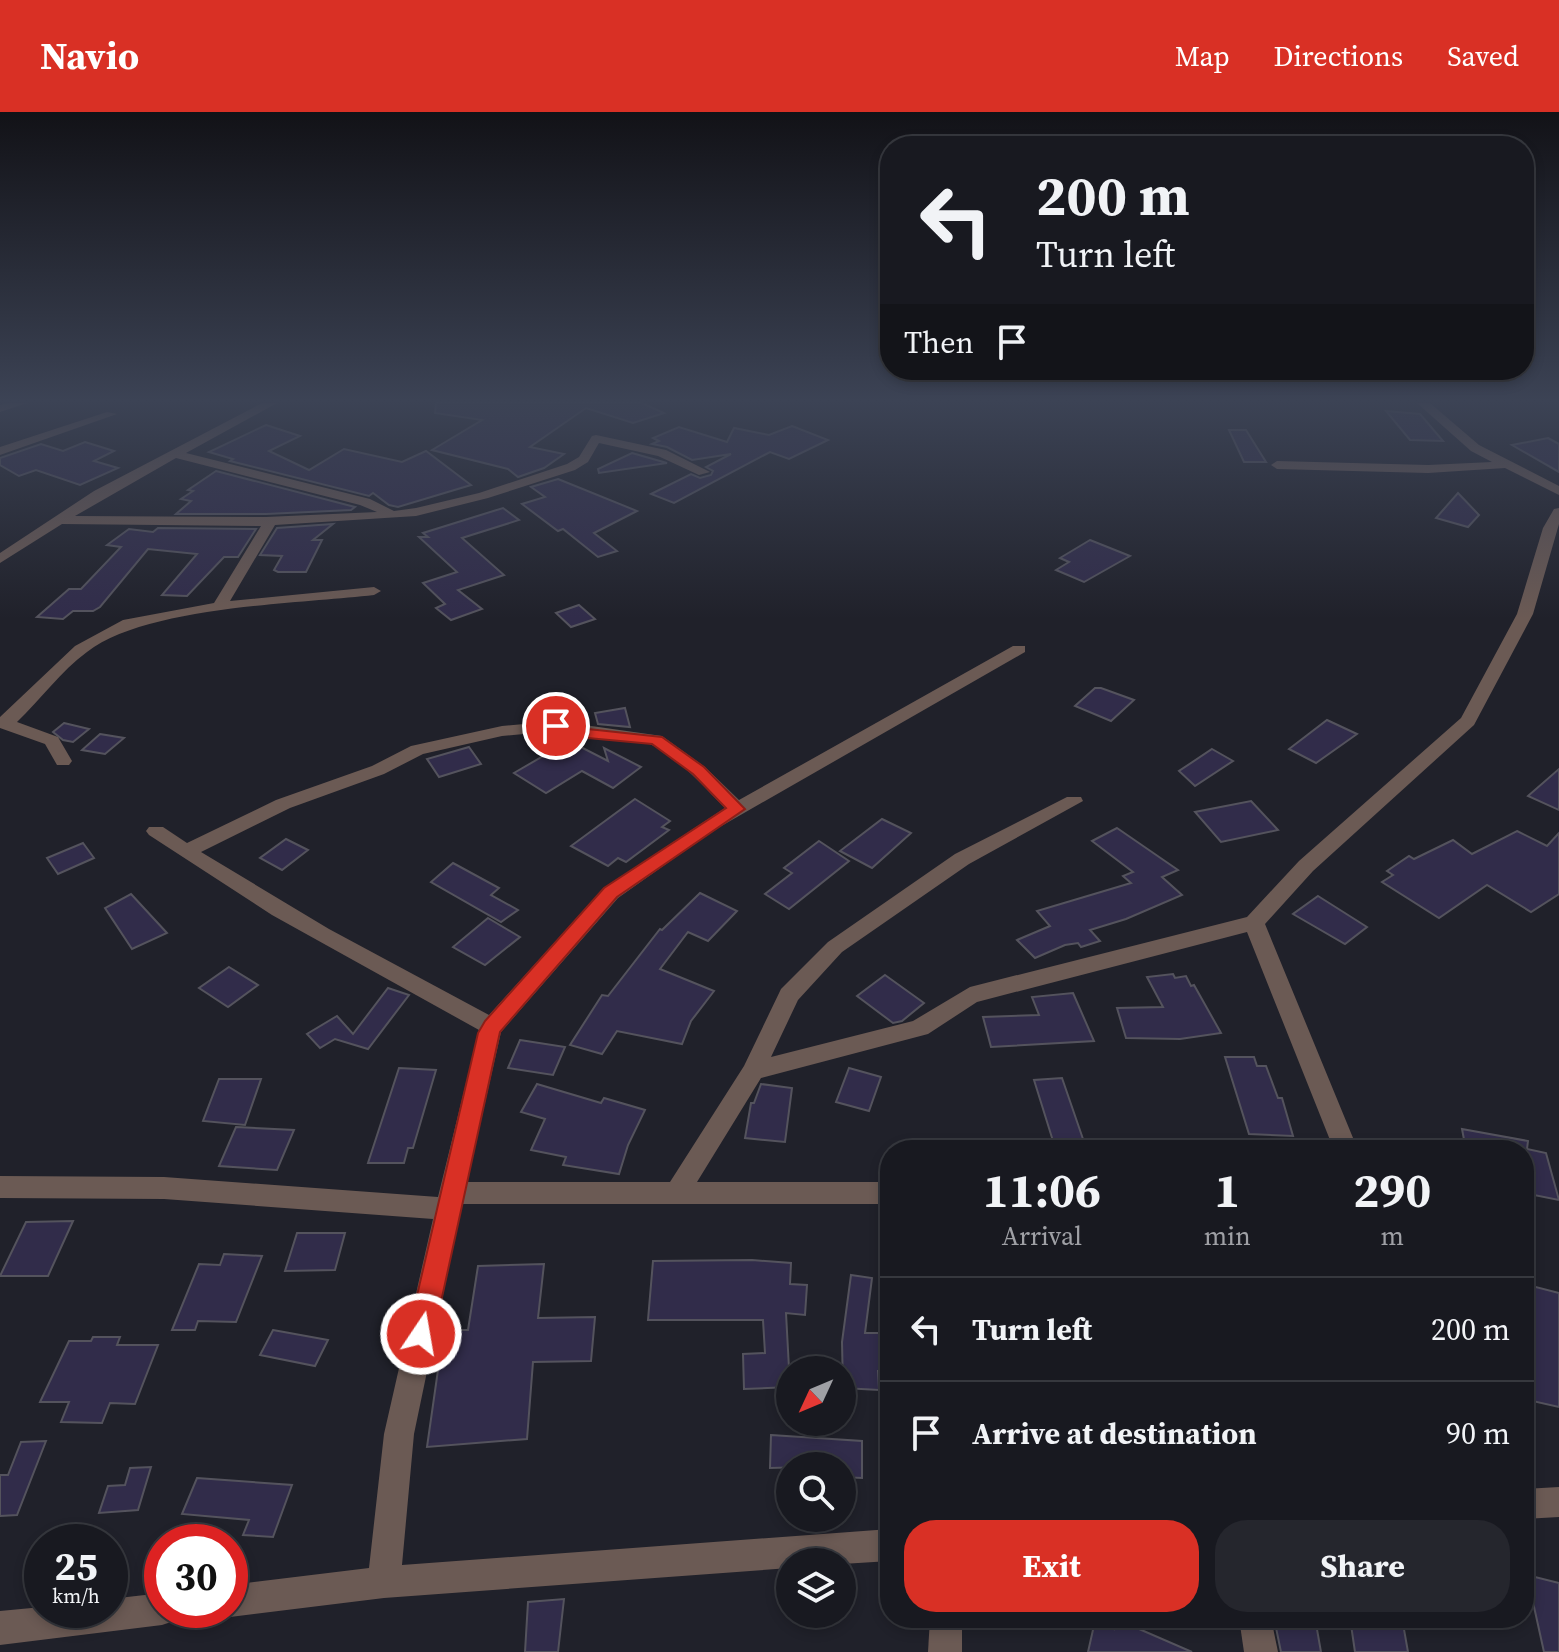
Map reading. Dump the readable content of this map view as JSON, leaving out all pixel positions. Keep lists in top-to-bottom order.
{
  "north": "bottom left",
  "page": {
    "header": "Navio",
    "nav": ["Map", "Directions", "Saved"],
    "turn": ["200 m", "Turn left"],
    "then": "Then",
    "eta": [
      "11:06",
      "Arrival",
      "1",
      "min",
      "290",
      "m"
    ],
    "list": [
      {
        "name": "Turn left",
        "value": "200 m"
      },
      {
        "name": "Arrive at destination",
        "value": "90 m"
      }
    ],
    "buttons": ["Exit", "Share"],
    "speed": "25 km/h",
    "limit": "30"
  }
}
